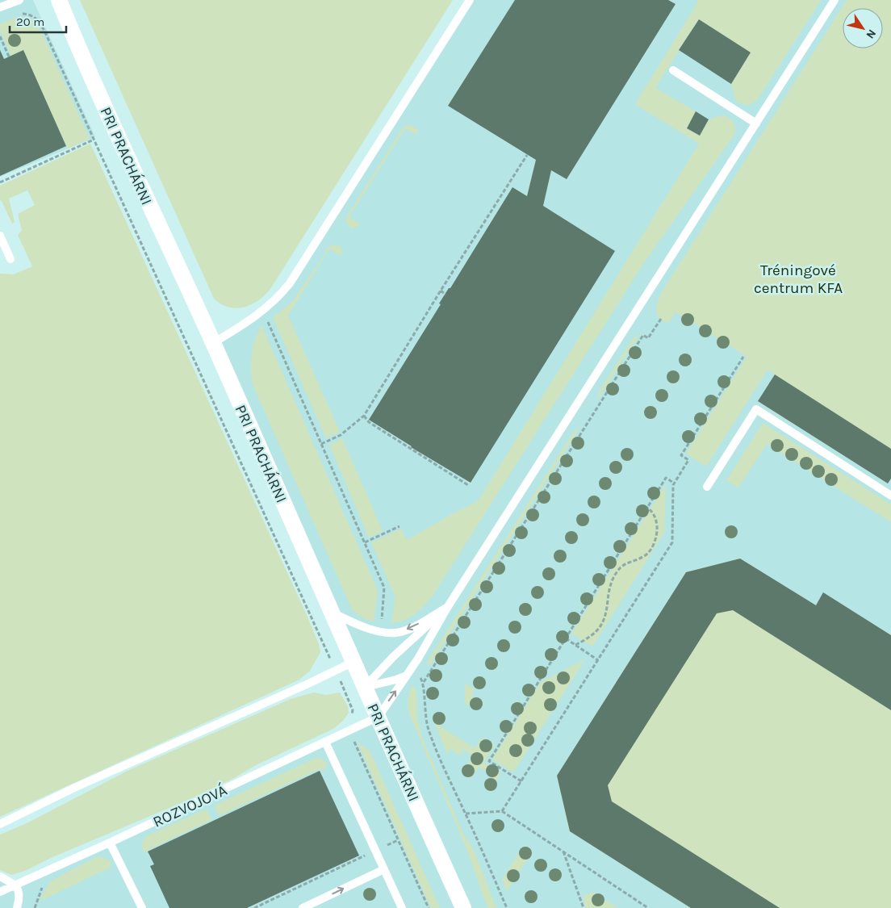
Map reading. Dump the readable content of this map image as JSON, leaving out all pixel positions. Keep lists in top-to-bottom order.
{
  "streets": {
    "street": ["PRI PRACHÁRNI"],
    "lane": ["ROZVOJOVÁ"]
  },
  "crossings": [
    ["PRI PRACHÁRNI", "ROZVOJOVÁ"]
  ],
  "parks": ["Tréningové centrum KFA"],
  "scale_bar": "20 m",
  "north": "bottom right"
}
